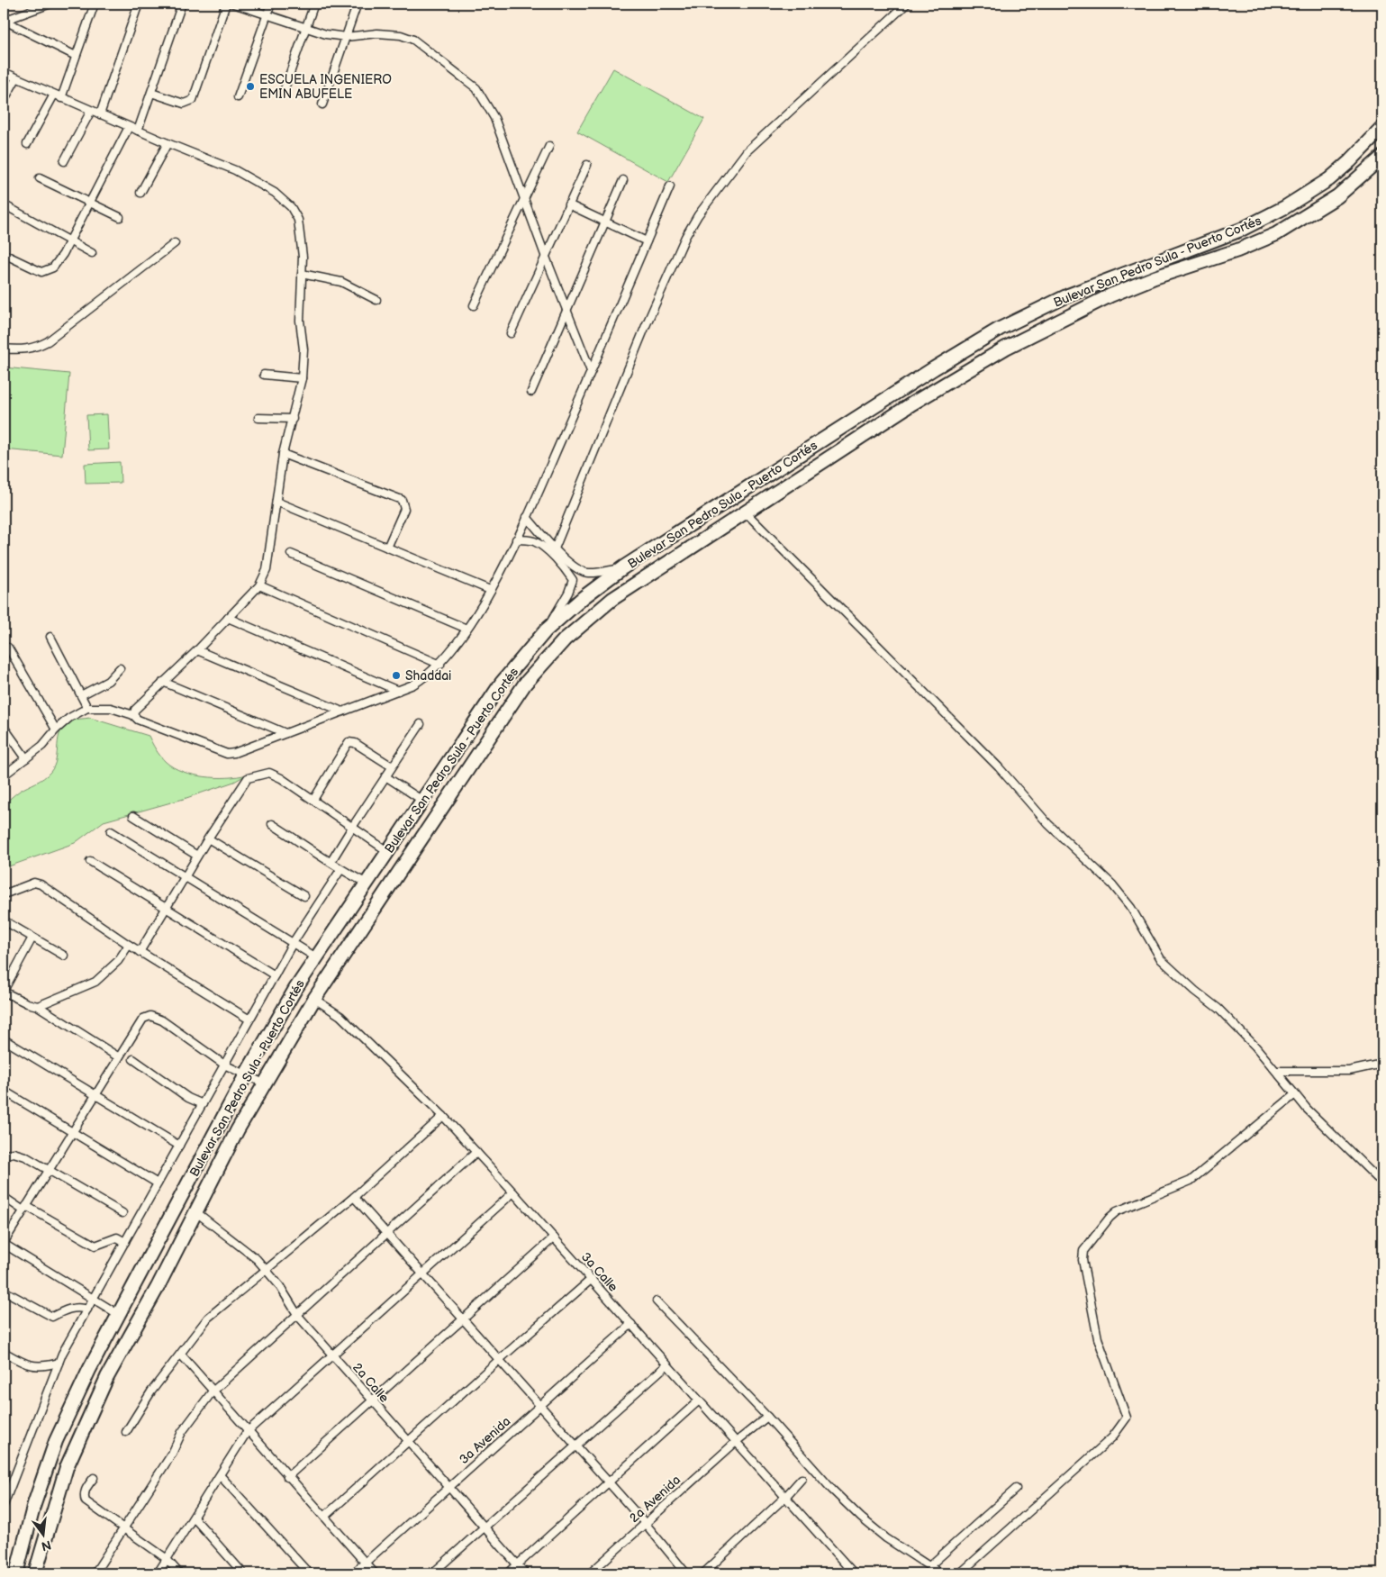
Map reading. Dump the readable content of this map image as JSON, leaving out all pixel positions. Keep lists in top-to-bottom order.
{
  "streets": {
    "highway": ["Bulevar San Pedro Sula - Puerto Cortés"],
    "street": [
      "3a Calle",
      "2a Calle",
      "3a Avenida",
      "2a Avenida"
    ]
  },
  "crossings": [
    ["Bulevar San Pedro Sula - Puerto Cortés", "3a Calle"],
    ["Bulevar San Pedro Sula - Puerto Cortés", "2a Calle"],
    ["3a Calle", "3a Avenida"],
    ["3a Calle", "2a Avenida"],
    ["2a Calle", "3a Avenida"]
  ],
  "places": ["ESCUELA INGENIERO EMIN ABUFELE", "Shaddai"],
  "north": "bottom"
}
